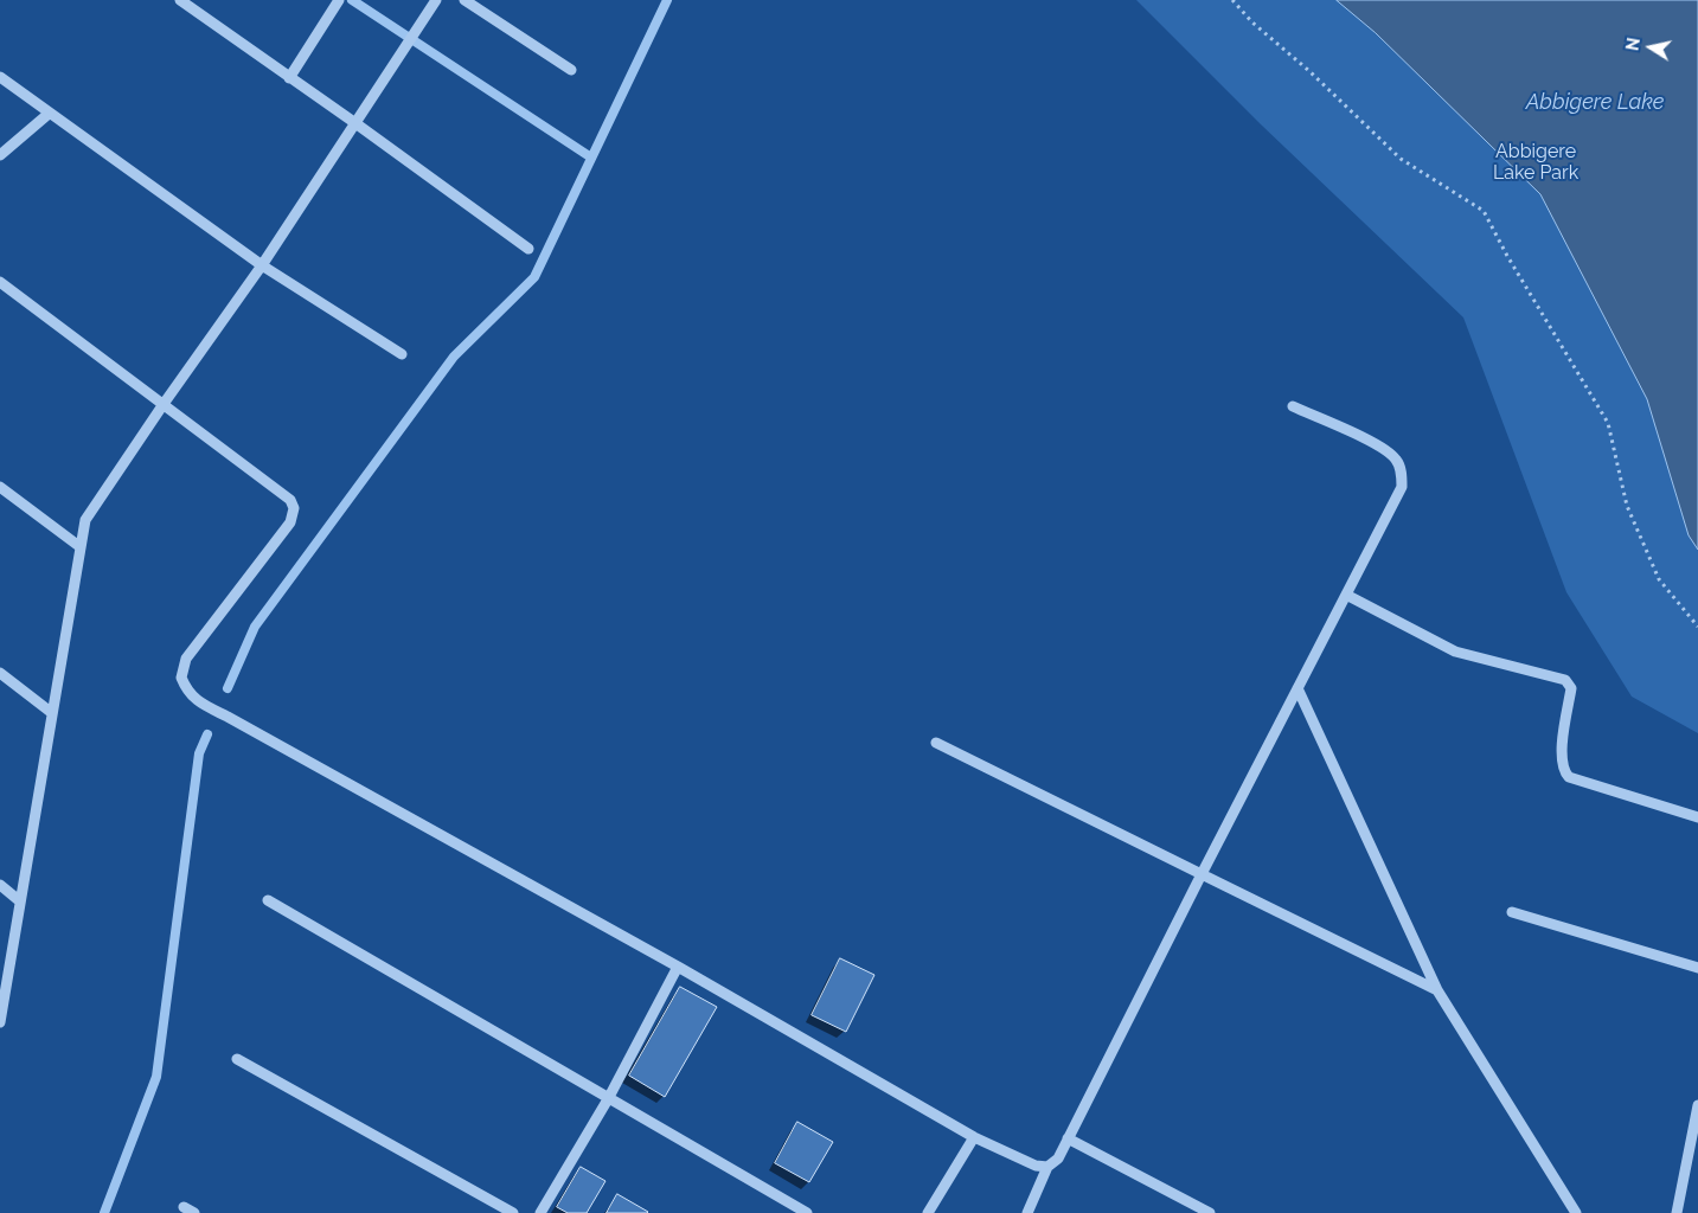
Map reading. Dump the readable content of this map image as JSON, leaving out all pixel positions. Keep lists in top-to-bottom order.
{
  "water": ["Abbigere Lake"],
  "parks": ["Abbigere Lake Park"],
  "north": "left"
}
